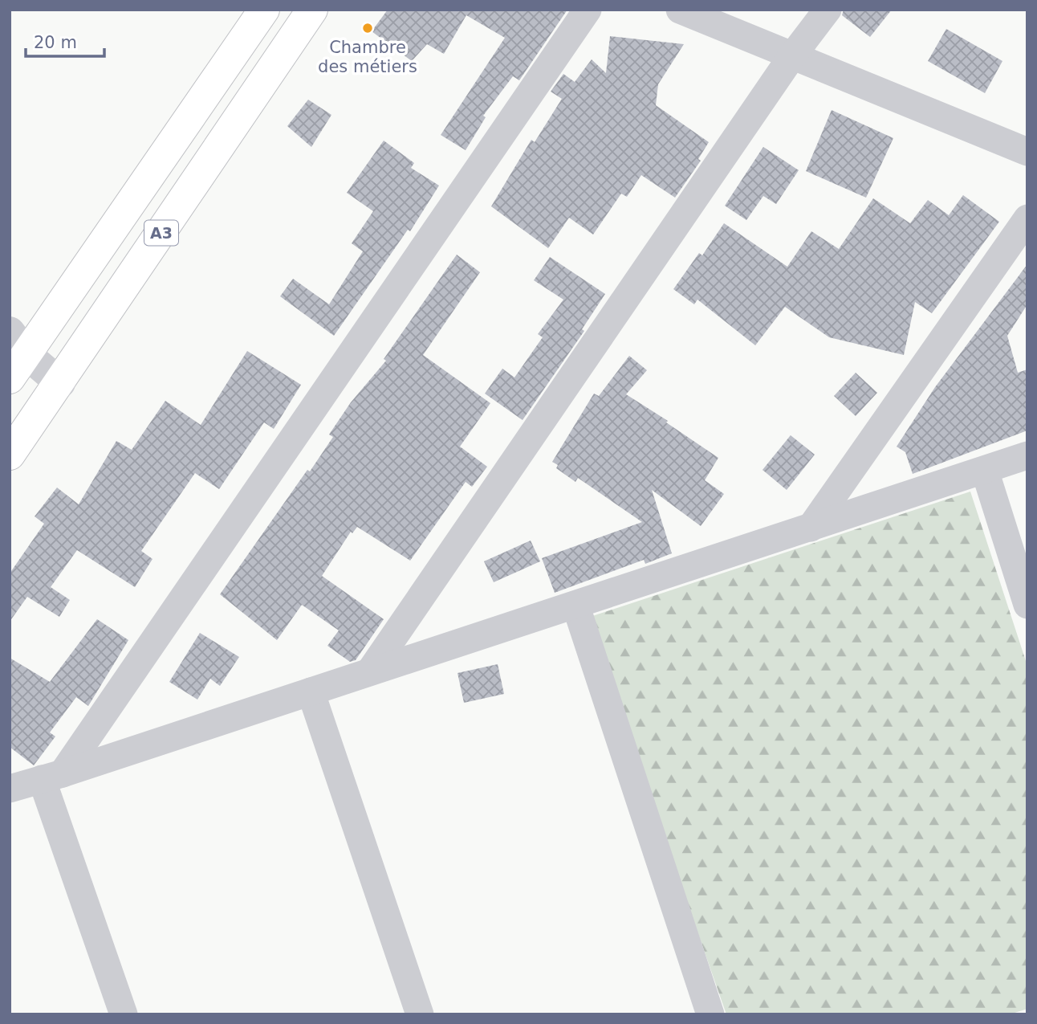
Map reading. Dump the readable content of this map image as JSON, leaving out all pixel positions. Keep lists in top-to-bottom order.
{
  "streets": {
    "highway": ["A3"]
  },
  "places": ["Chambre des métiers"],
  "scale_bar": "20 m"
}
